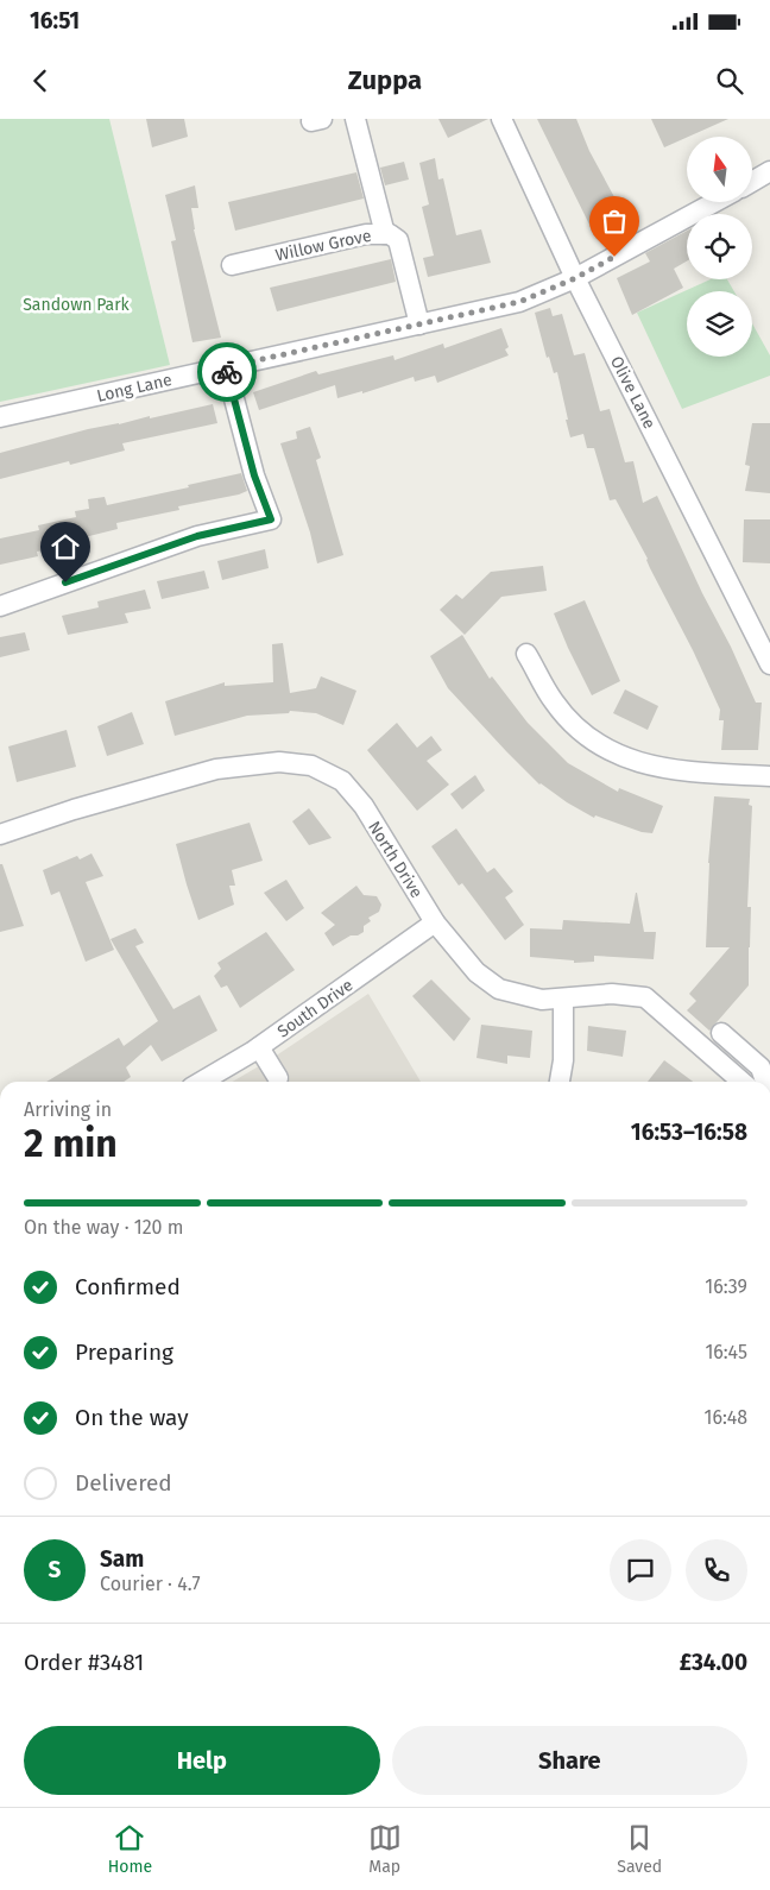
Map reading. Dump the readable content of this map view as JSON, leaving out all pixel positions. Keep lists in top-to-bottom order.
{
  "streets": {
    "street": [
      "Willow Grove",
      "Long Lane",
      "Olive Lane",
      "North Drive",
      "South Drive"
    ]
  },
  "crossings": [
    ["Willow Grove", "Long Lane"],
    ["Long Lane", "Olive Lane"],
    ["North Drive", "South Drive"]
  ],
  "parks": ["Sandown Park"],
  "north": "top",
  "page": {
    "status": "16:51",
    "header": "Zuppa",
    "heading": ["2 min", "Arriving in", "16:53–16:58"],
    "panel": [
      "Sam",
      "Courier · 4.7",
      "Order #3481",
      "£34.00"
    ],
    "bar": "On the way · 120 m",
    "list": [
      ["Confirmed", "16:39"],
      ["Preparing", "16:45"],
      ["On the way", "16:48"],
      "Delivered"
    ],
    "round": "S",
    "buttons": ["Help", "Share"],
    "tabs": ["Home", "Map", "Saved"]
  }
}
